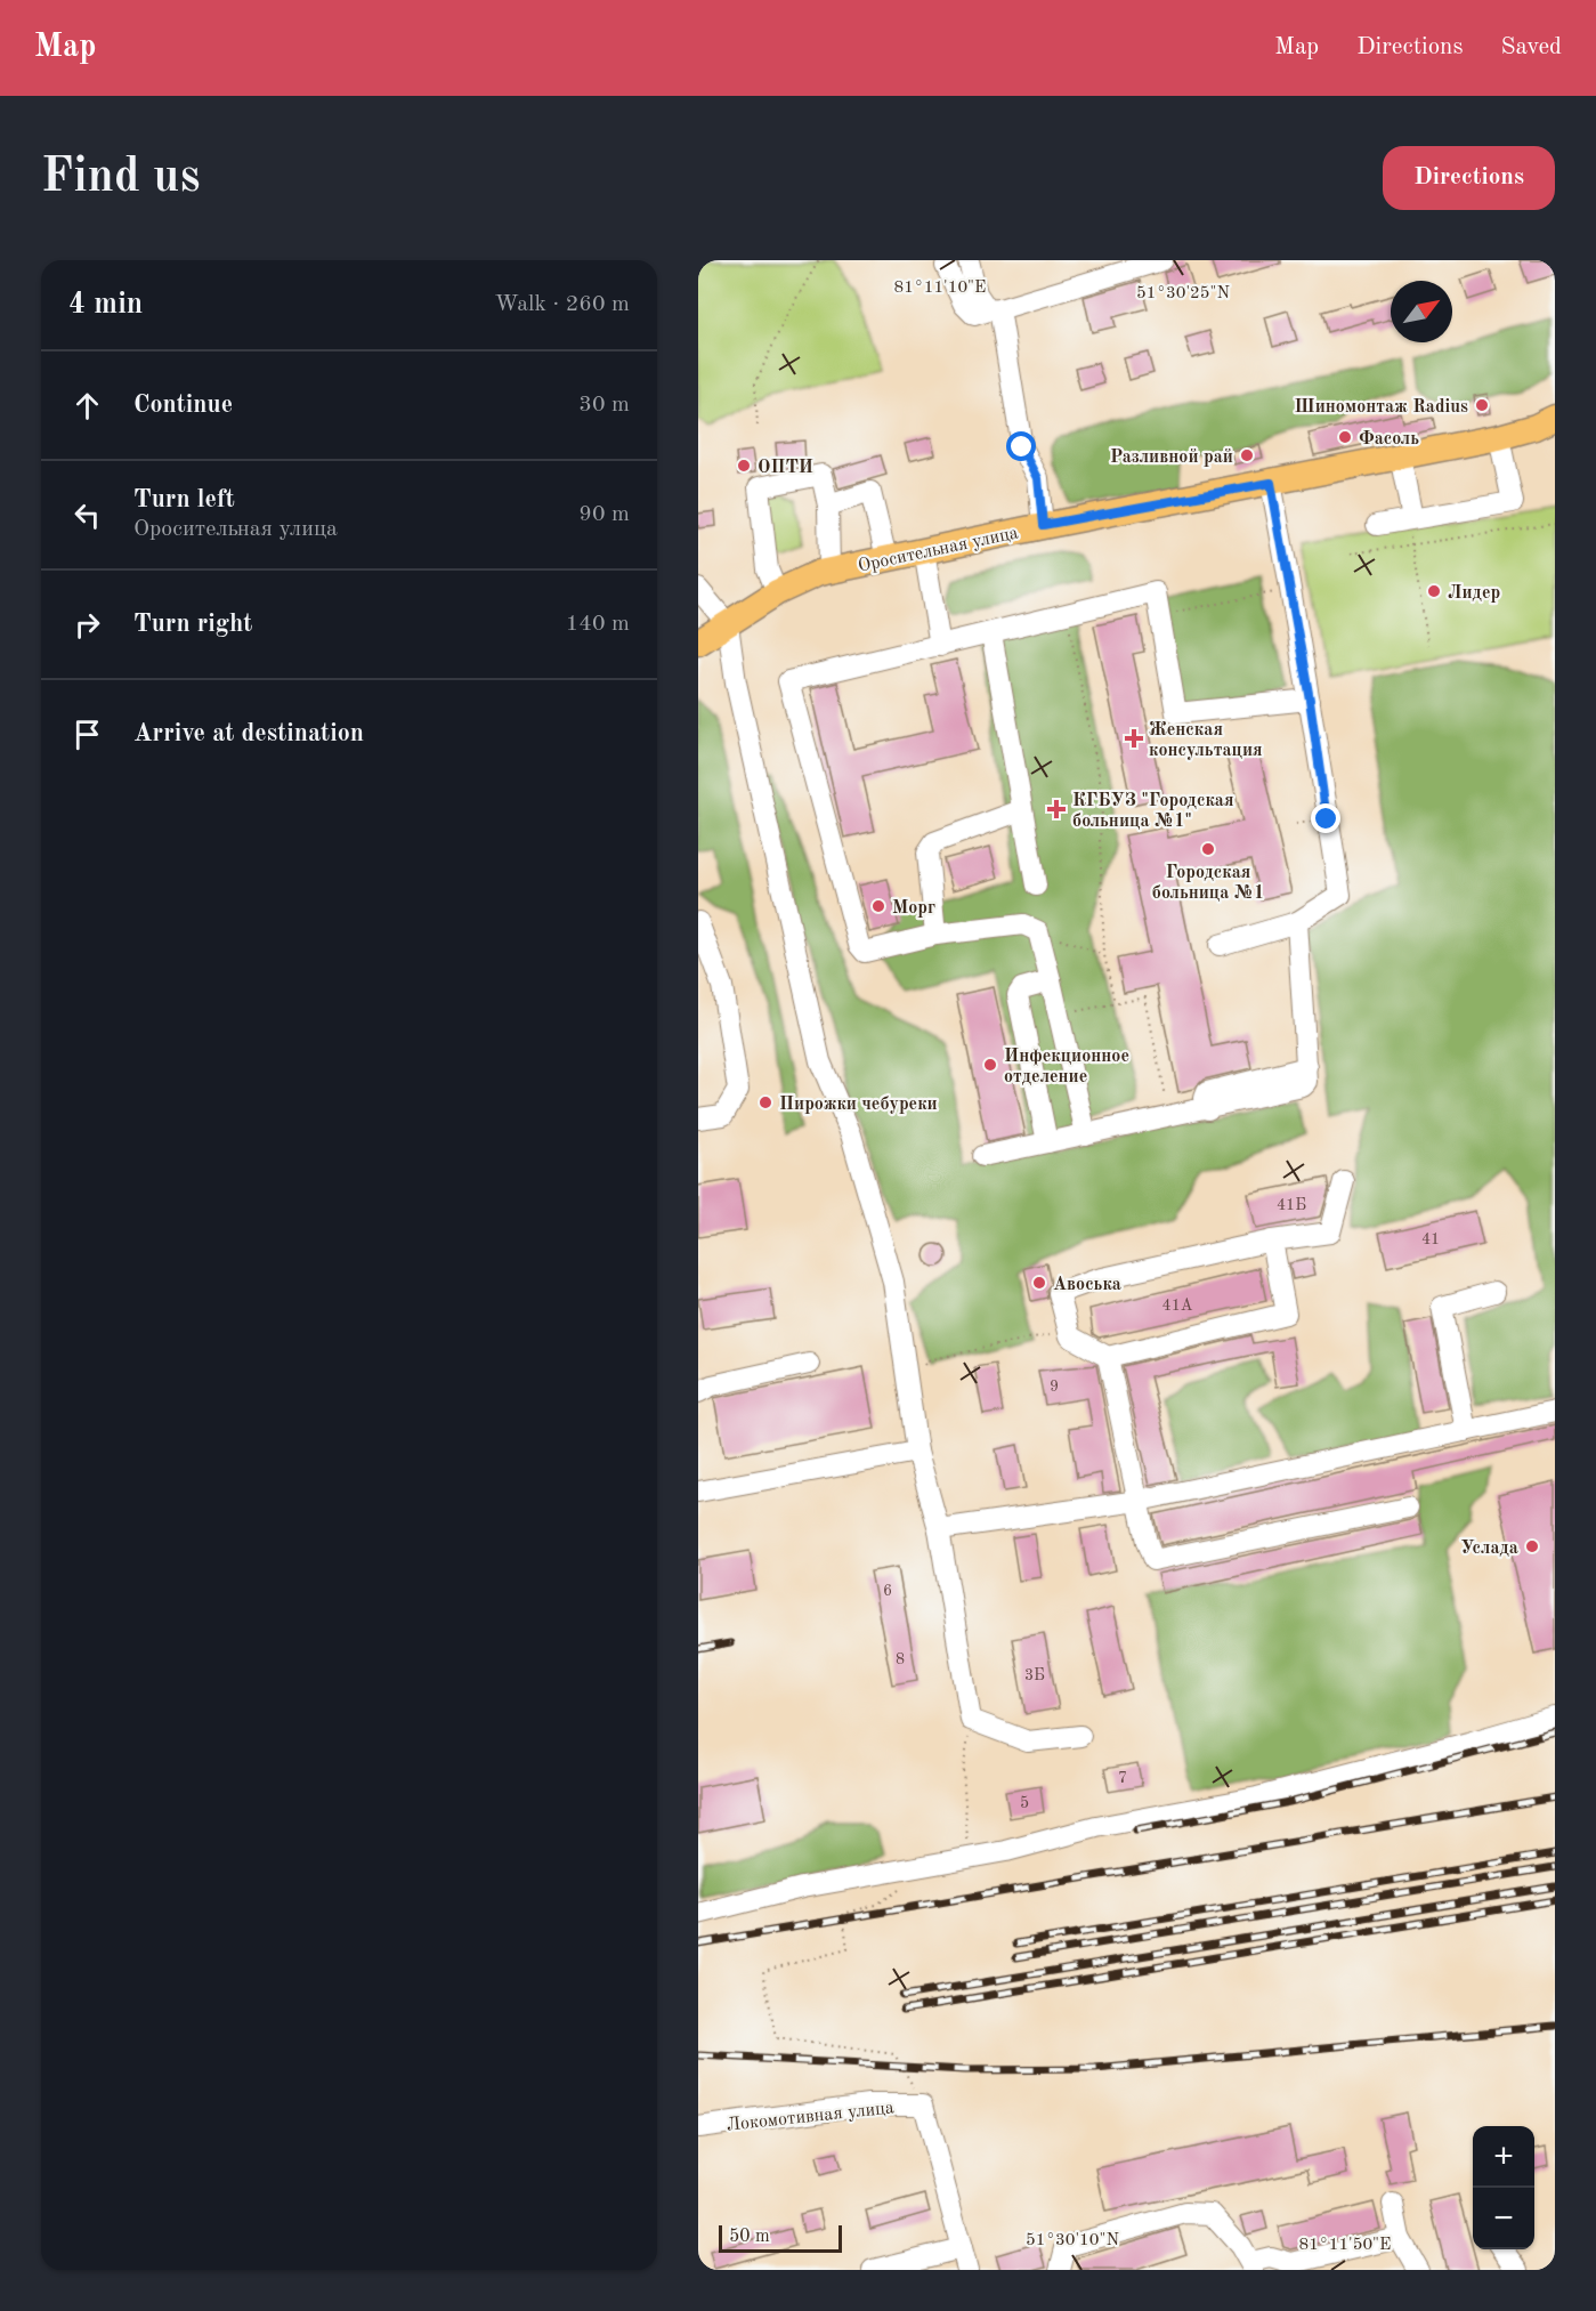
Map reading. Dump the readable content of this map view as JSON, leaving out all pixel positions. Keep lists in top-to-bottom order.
{
  "streets": {
    "main road": ["Оросительная улица"],
    "street": ["Локомотивная улица"]
  },
  "places": {
    "other": [
      "Шиномонтаж Radius",
      "Фасоль",
      "Разливной рай",
      "ОПТИ",
      "Лидер",
      "Городская больница №1",
      "Морг",
      "Инфекционное отделение",
      "Пирожки чебуреки",
      "Авоська",
      "Услада"
    ],
    "health": ["Женская консультация", "КГБУЗ \"Городская больница №1\""]
  },
  "house_numbers": [
    "41Б",
    "41",
    "41А",
    "9",
    "6",
    "8",
    "3Б",
    "7",
    "5"
  ],
  "scale_bar": "50 m",
  "north": "top right",
  "page": {
    "header": "Map",
    "nav": ["Map", "Directions", "Saved"],
    "buttons": "Directions",
    "title": "Find us",
    "heading": ["4 min", "Walk · 260 m"],
    "list": [
      ["Continue", "30 m"],
      ["Turn left", "Оросительная улица", "90 m"],
      ["Turn right", "140 m"],
      "Arrive at destination"
    ],
    "map_buttons": ["+", "−"],
    "scale": "50 m"
  },
  "coordinates": [
    "81°11'10\"E",
    "51°30'25\"N",
    "51°30'10\"N",
    "81°11'50\"E"
  ]
}
